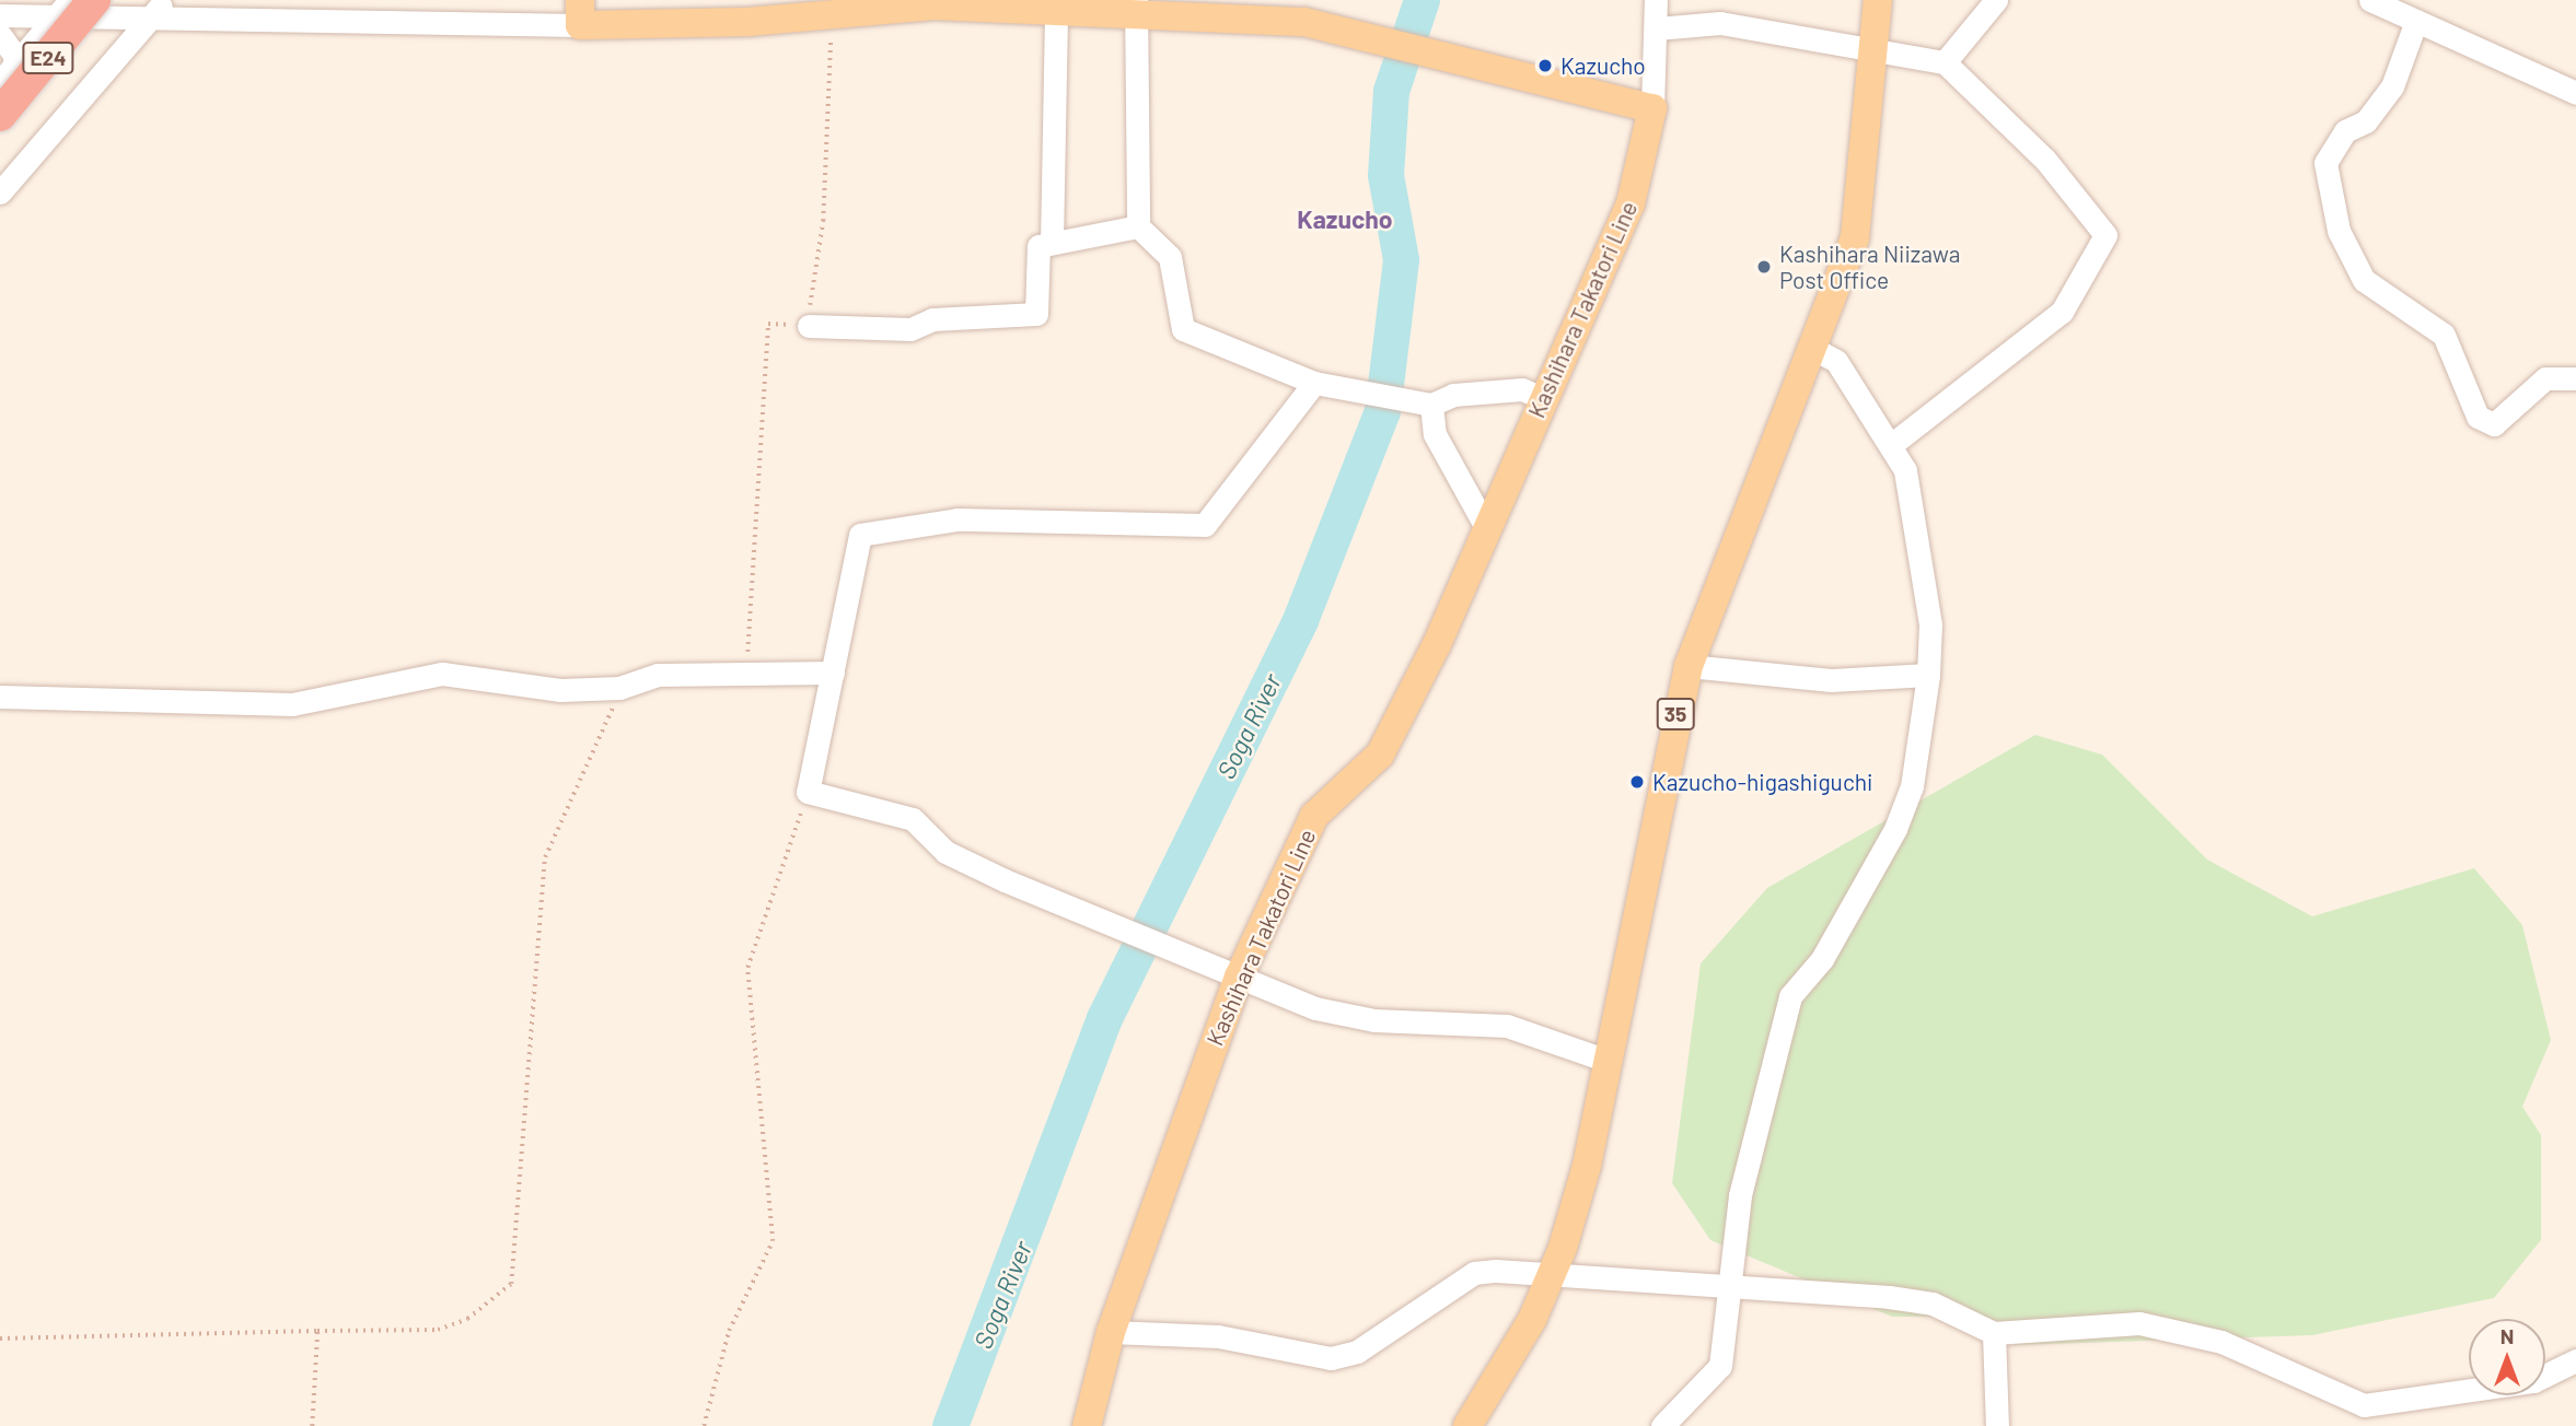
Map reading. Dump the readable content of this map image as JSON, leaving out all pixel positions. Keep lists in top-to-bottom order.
{
  "streets": {
    "highway": ["E24"],
    "main road": ["Kashihara Takatori Line", "35"]
  },
  "districts": ["Kazucho"],
  "water": ["Soga River"],
  "places": ["Kazucho", "Kashihara Niizawa Post Office", "Kazucho-higashiguchi"],
  "north": "top"
}
